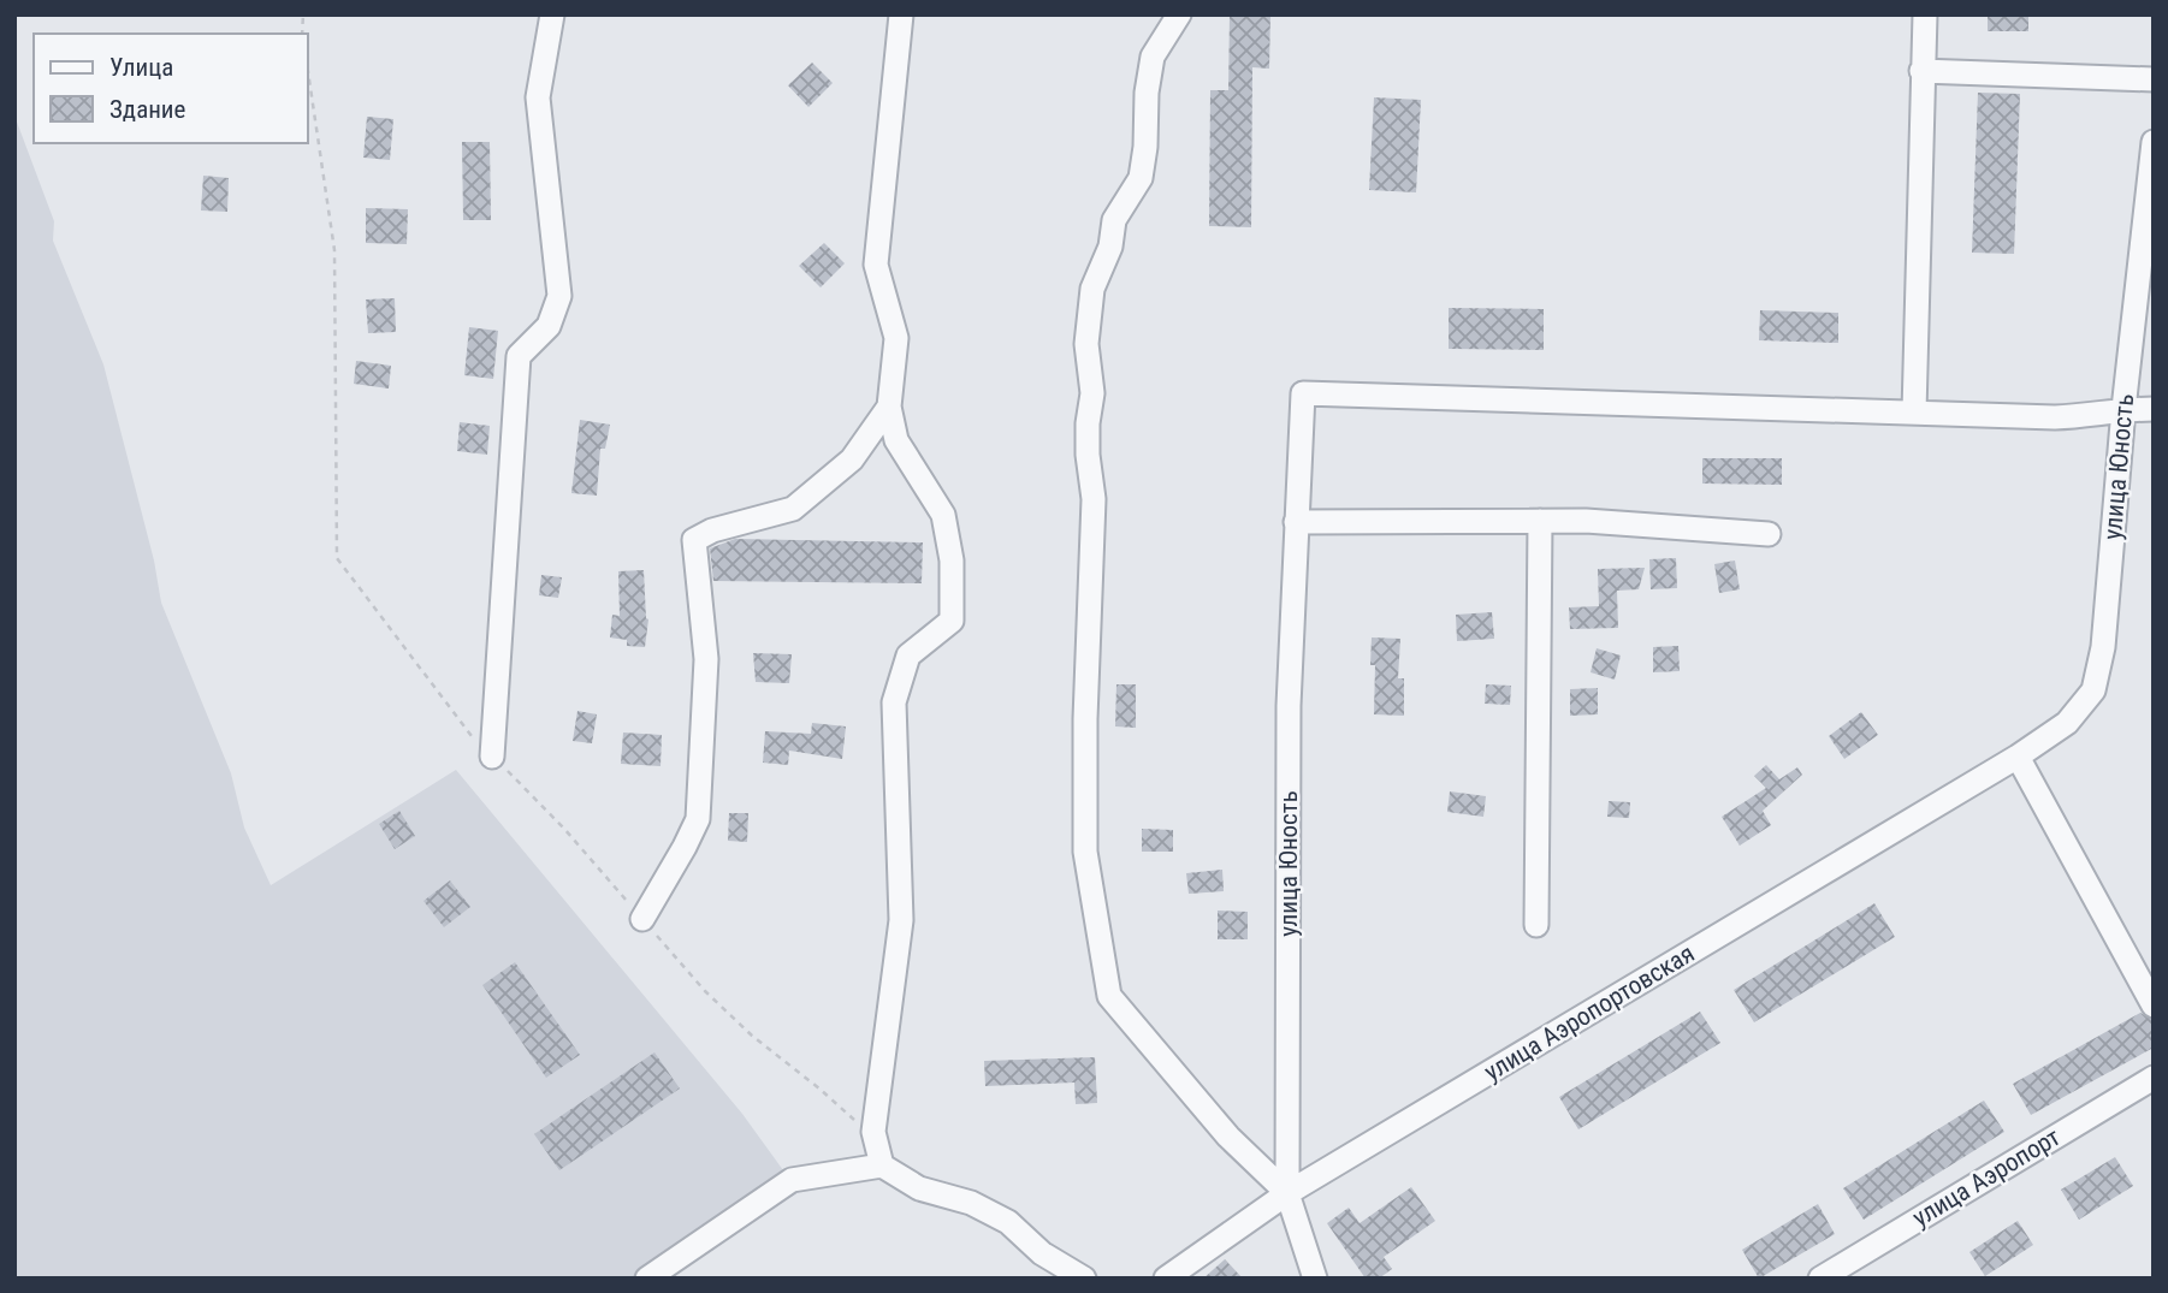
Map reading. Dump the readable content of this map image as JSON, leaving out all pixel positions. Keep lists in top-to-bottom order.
{
  "streets": {
    "street": ["улица Юность", "улица Аэропортовская", "улица Аэропорт"]
  },
  "crossings": [
    ["улица Юность", "улица Аэропортовская"]
  ],
  "legend": ["Улица", "Здание"]
}
